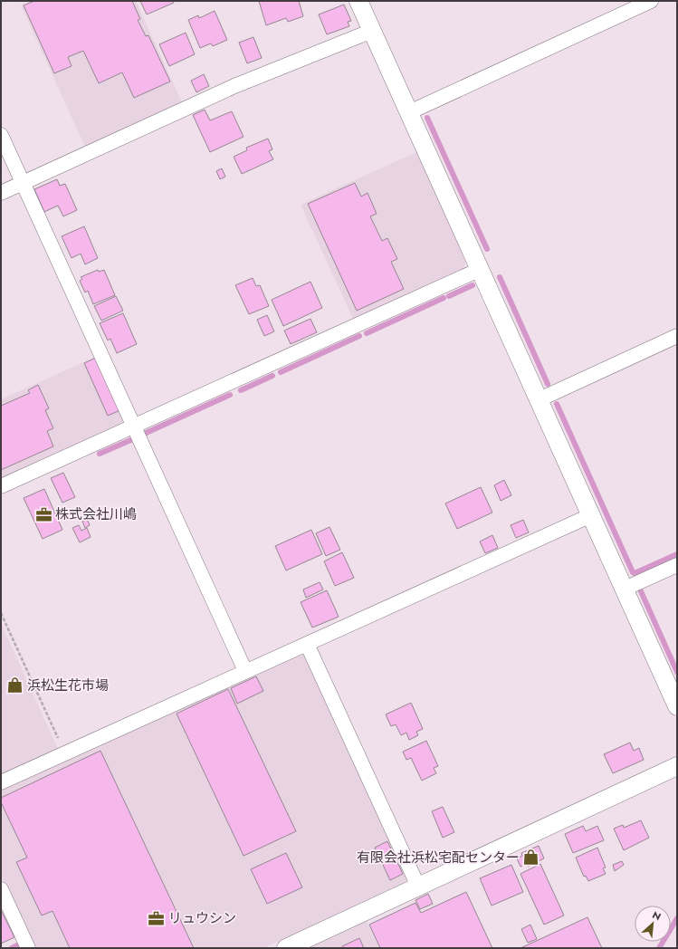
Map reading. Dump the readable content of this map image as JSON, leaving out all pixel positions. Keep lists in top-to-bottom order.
{
  "places": {
    "office": ["株式会社川嶋", "リュウシン"],
    "shop": ["浜松生花市場", "有限会社浜松宅配センター"]
  },
  "north": "top right"
}
